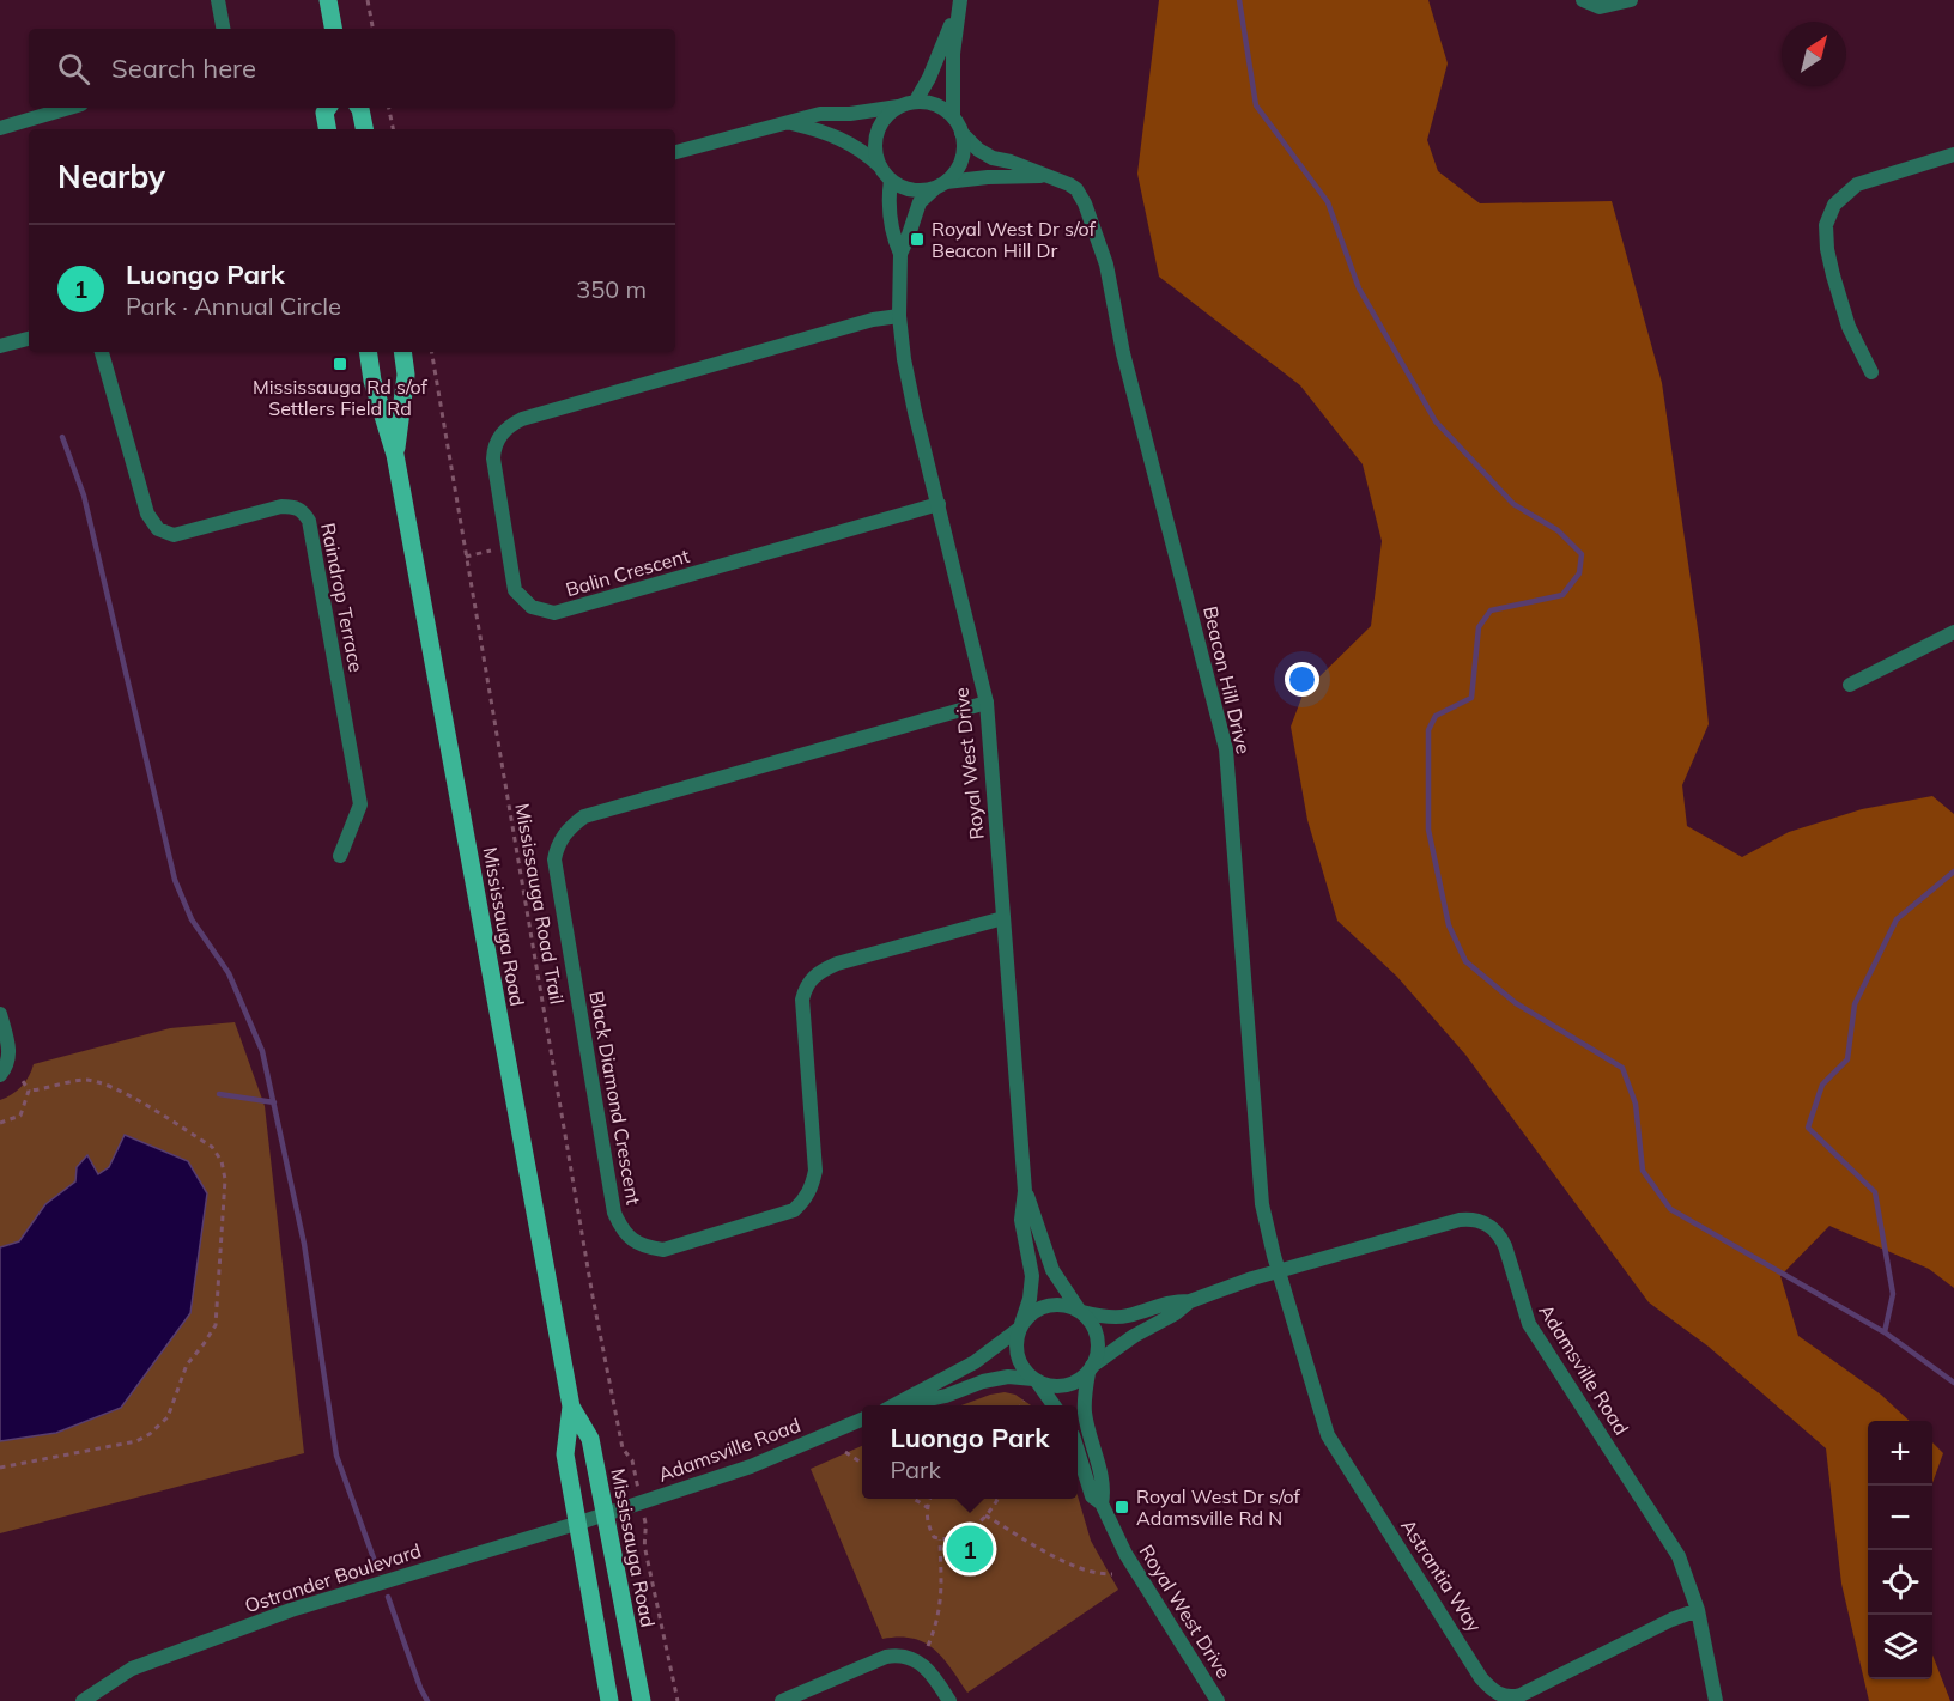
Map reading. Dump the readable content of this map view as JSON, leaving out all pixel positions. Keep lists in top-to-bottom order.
{
  "streets": {
    "main road": ["Mississauga Road"],
    "street": [
      "Balin Crescent",
      "Raindrop Terrace",
      "Beacon Hill Drive",
      "Royal West Drive",
      "Black Diamond Crescent",
      "Adamsville Road",
      "Astrantia Way",
      "Ostrander Boulevard"
    ],
    "path": ["Mississauga Road Trail"]
  },
  "crossings": [
    ["Balin Crescent", "Royal West Drive"],
    ["Beacon Hill Drive", "Royal West Drive"],
    ["Beacon Hill Drive", "Adamsville Road"],
    ["Beacon Hill Drive", "Astrantia Way"],
    ["Royal West Drive", "Black Diamond Crescent"],
    ["Royal West Drive", "Adamsville Road"],
    ["Mississauga Road", "Adamsville Road"],
    ["Mississauga Road", "Ostrander Boulevard"],
    ["Adamsville Road", "Astrantia Way"],
    ["Adamsville Road", "Ostrander Boulevard"]
  ],
  "places": {
    "transit": ["Royal West Dr s/of Beacon Hill Dr", "Mississauga Rd s/of Settlers Field Rd", "Royal West Dr s/of Adamsville Rd N"]
  },
  "north": "top right",
  "page": {
    "search": "Search here",
    "heading": "Nearby",
    "list": [
      {
        "mark": "1",
        "name": "Luongo Park",
        "note": "Park · Annual Circle",
        "value": "350 m"
      }
    ],
    "popup": ["Luongo Park", "Park"],
    "map_buttons": ["+", "−"],
    "pins": "1"
  }
}
